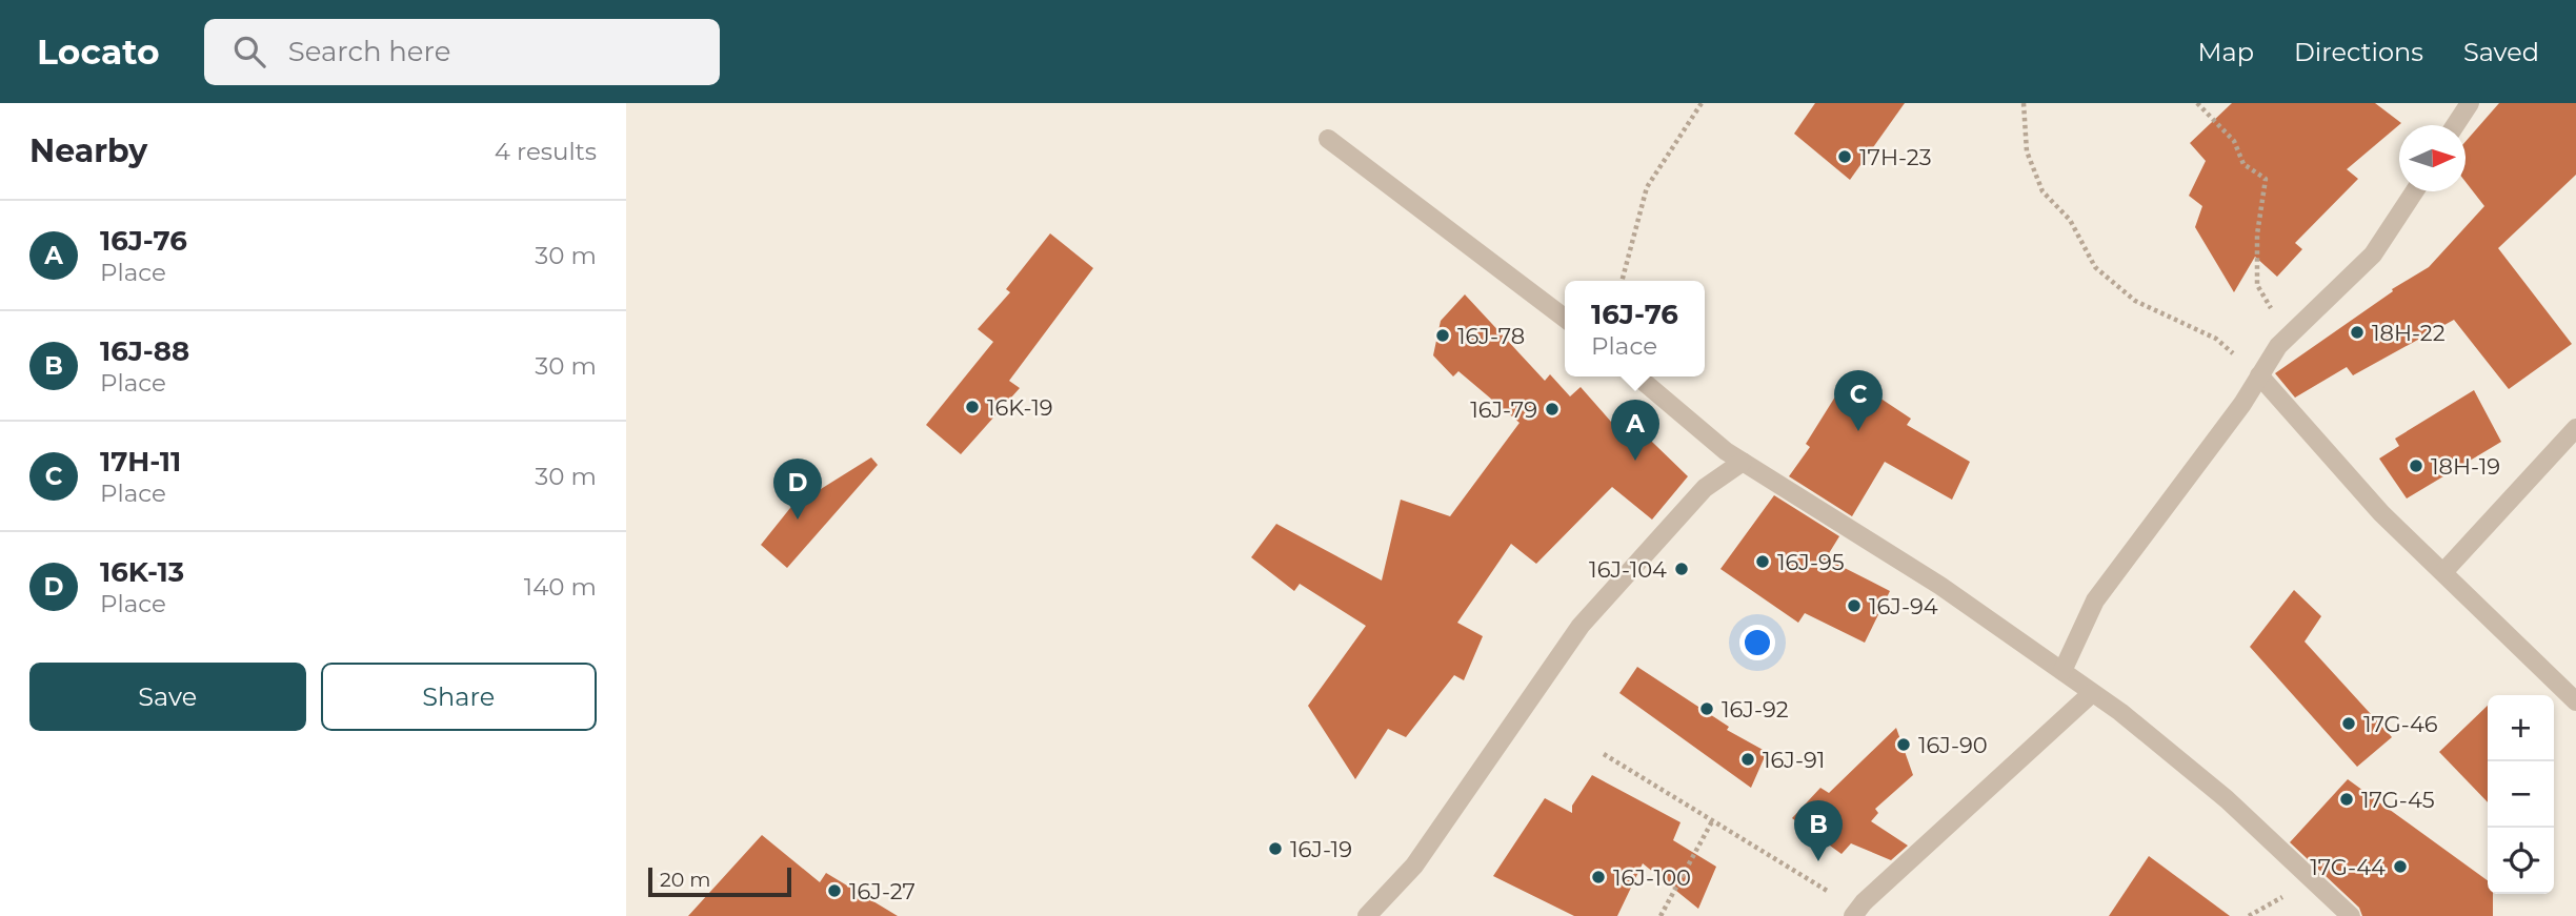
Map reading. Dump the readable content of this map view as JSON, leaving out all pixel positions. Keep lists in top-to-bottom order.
{
  "places": [
    "17H-23",
    "18H-22",
    "16J-78",
    "16K-19",
    "16J-79",
    "18H-19",
    "16J-95",
    "16J-104",
    "16J-94",
    "16J-92",
    "17G-46",
    "16J-90",
    "16J-91",
    "17G-45",
    "16J-19",
    "17G-44",
    "16J-100",
    "16J-27"
  ],
  "scale_bar": "20 m",
  "north": "right",
  "page": {
    "header": "Locato",
    "search": "Search here",
    "nav": ["Map", "Directions", "Saved"],
    "heading": ["Nearby", "4 results"],
    "list": [
      {
        "mark": "A",
        "name": "16J-76",
        "note": "Place",
        "value": "30 m"
      },
      {
        "mark": "B",
        "name": "16J-88",
        "note": "Place",
        "value": "30 m"
      },
      {
        "mark": "C",
        "name": "17H-11",
        "note": "Place",
        "value": "30 m"
      },
      {
        "mark": "D",
        "name": "16K-13",
        "note": "Place",
        "value": "140 m"
      }
    ],
    "popup": ["16J-76", "Place"],
    "pins": [
      "C",
      "A",
      "D",
      "B"
    ],
    "buttons": ["Save", "Share"],
    "map_buttons": ["+", "−"],
    "scale": "20 m"
  }
}
